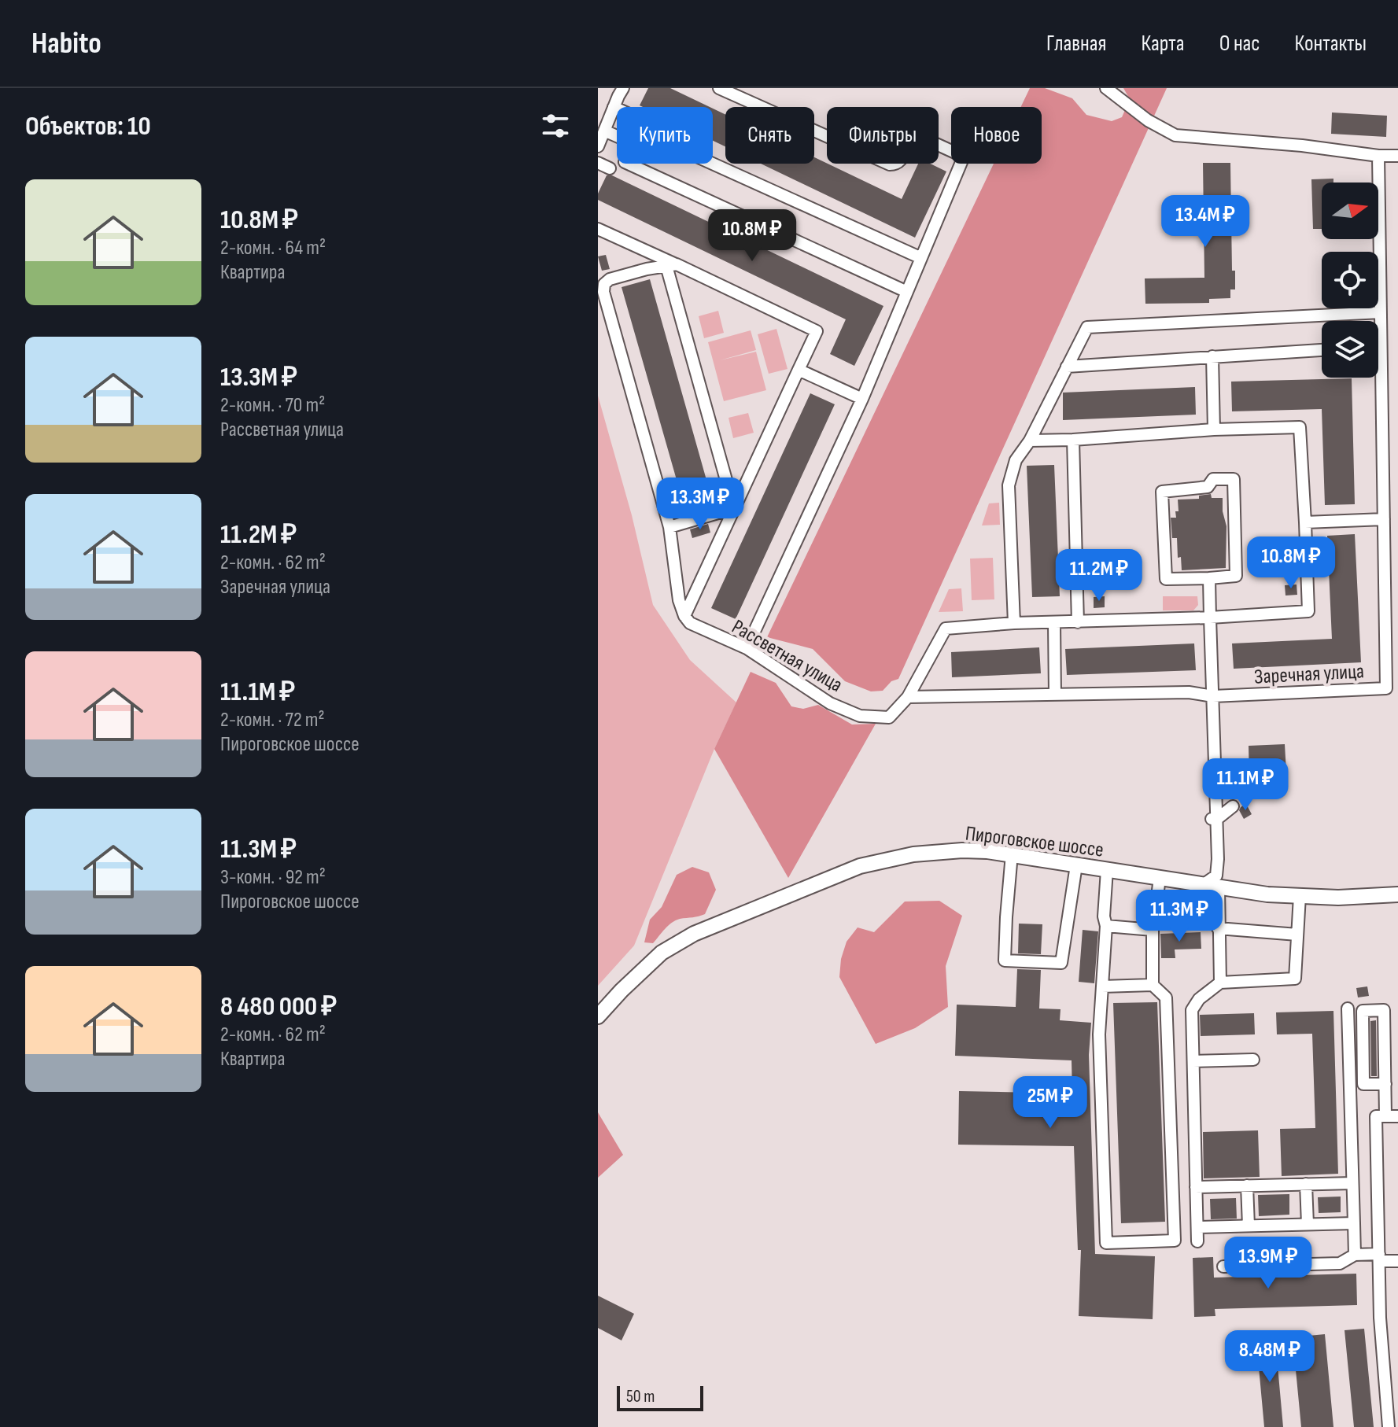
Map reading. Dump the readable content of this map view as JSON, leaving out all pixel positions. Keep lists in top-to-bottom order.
{
  "streets": {
    "main road": ["Пироговское шоссе"],
    "street": ["Рассветная улица", "Заречная улица"]
  },
  "crossings": [
    ["Рассветная улица", "Заречная улица"]
  ],
  "scale_bar": "50 m",
  "north": "right",
  "page": {
    "header": "Habito",
    "nav": [
      "Главная",
      "Карта",
      "О нас",
      "Контакты"
    ],
    "heading": "Объектов: 10",
    "chip": [
      "Купить",
      "Снять",
      "Фильтры",
      "Новое"
    ],
    "list": [
      {
        "name": "10.8M ₽",
        "note": "2-комн. · 64 m² · Квартира"
      },
      {
        "name": "13.3M ₽",
        "note": "2-комн. · 70 m² · Рассветная улица"
      },
      {
        "name": "11.2M ₽",
        "note": "2-комн. · 62 m² · Заречная улица"
      },
      {
        "name": "11.1M ₽",
        "note": "2-комн. · 72 m² · Пироговское шоссе"
      },
      {
        "name": "11.3M ₽",
        "note": "3-комн. · 92 m² · Пироговское шоссе"
      },
      {
        "name": "8 480 000 ₽",
        "note": "2-комн. · 62 m² · Квартира"
      }
    ],
    "price": [
      "13.4M ₽",
      "10.8M ₽",
      "13.3M ₽",
      "10.8M ₽",
      "11.2M ₽",
      "11.1M ₽",
      "11.3M ₽",
      "25M ₽",
      "13.9M ₽",
      "8.48M ₽"
    ],
    "scale": "50 m"
  }
}
